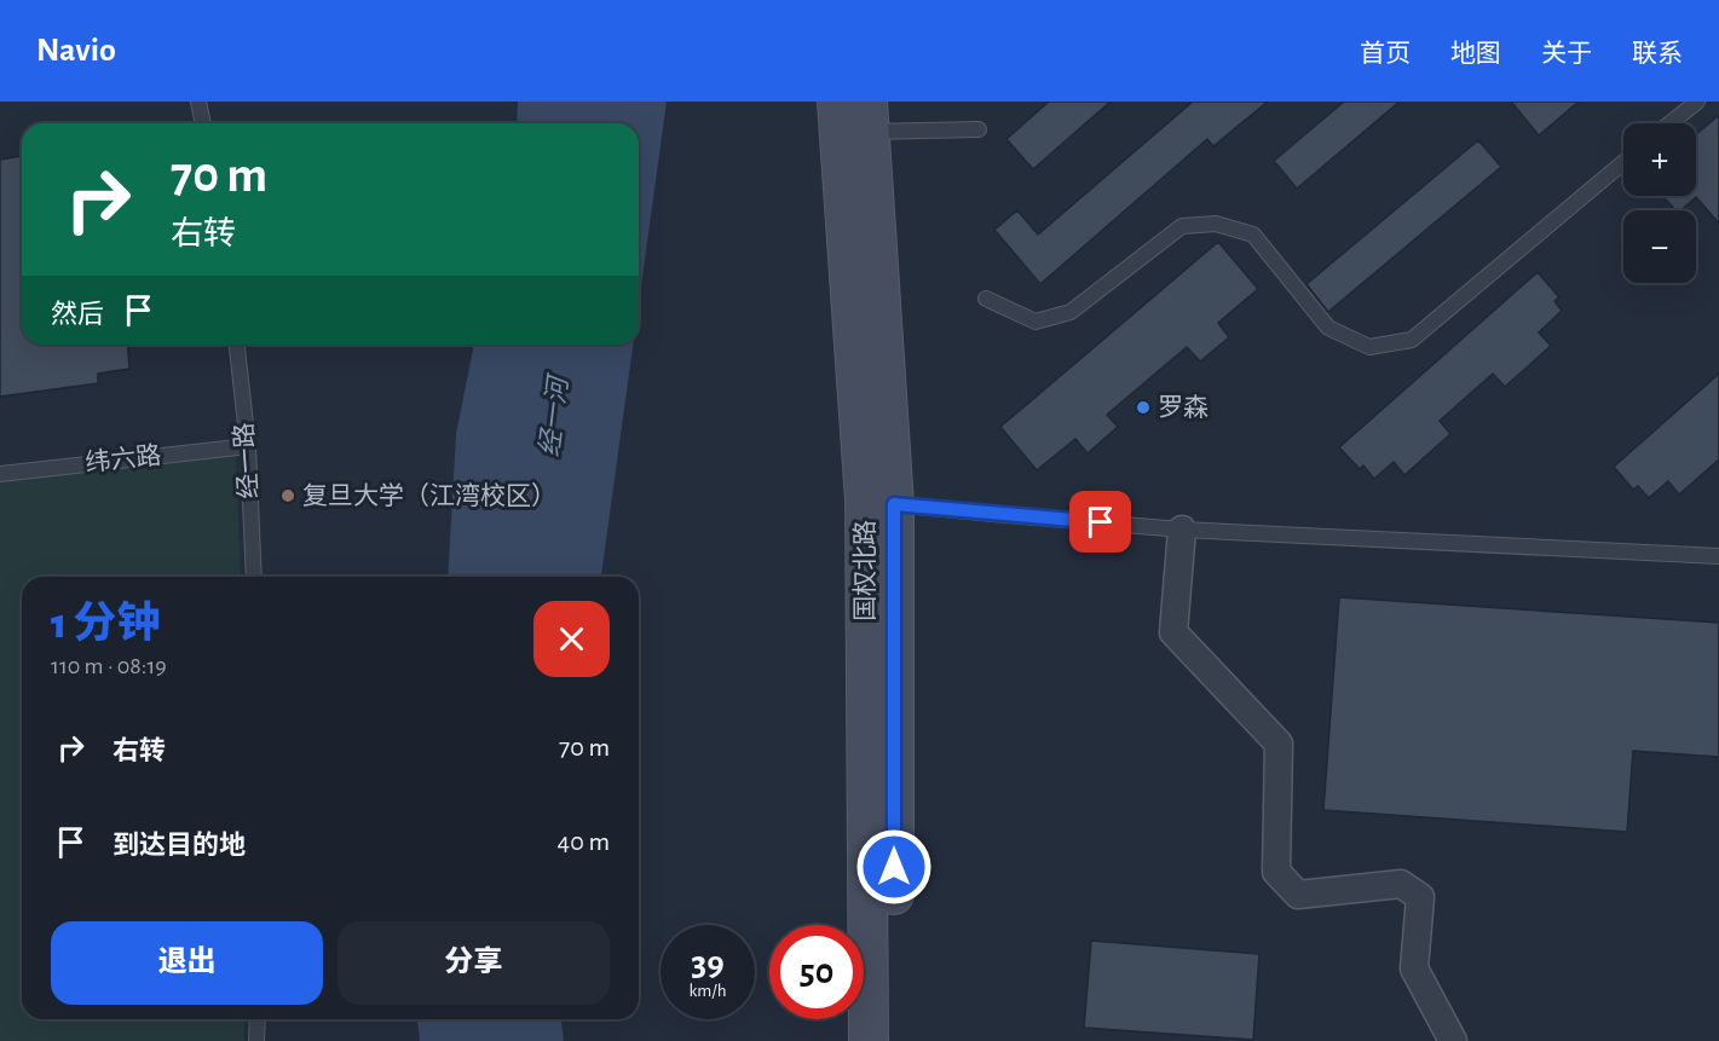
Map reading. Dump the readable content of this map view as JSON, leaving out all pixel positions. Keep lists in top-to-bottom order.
{
  "streets": {
    "main road": ["国权北路"],
    "lane": ["纬六路", "经一路"]
  },
  "crossings": [
    ["纬六路", "经一路"]
  ],
  "water": ["经一河"],
  "places": ["罗森", "复旦大学（江湾校区）"],
  "page": {
    "header": "Navio",
    "nav": [
      "首页",
      "地图",
      "关于",
      "联系"
    ],
    "map_buttons": ["+", "−"],
    "turn": ["70 m", "右转"],
    "then": "然后",
    "heading": ["1 分钟", "110 m · 08:19"],
    "list": [
      {
        "name": "右转",
        "value": "70 m"
      },
      {
        "name": "到达目的地",
        "value": "40 m"
      }
    ],
    "buttons": ["退出", "分享"],
    "speed": "39 km/h",
    "limit": "50"
  }
}
